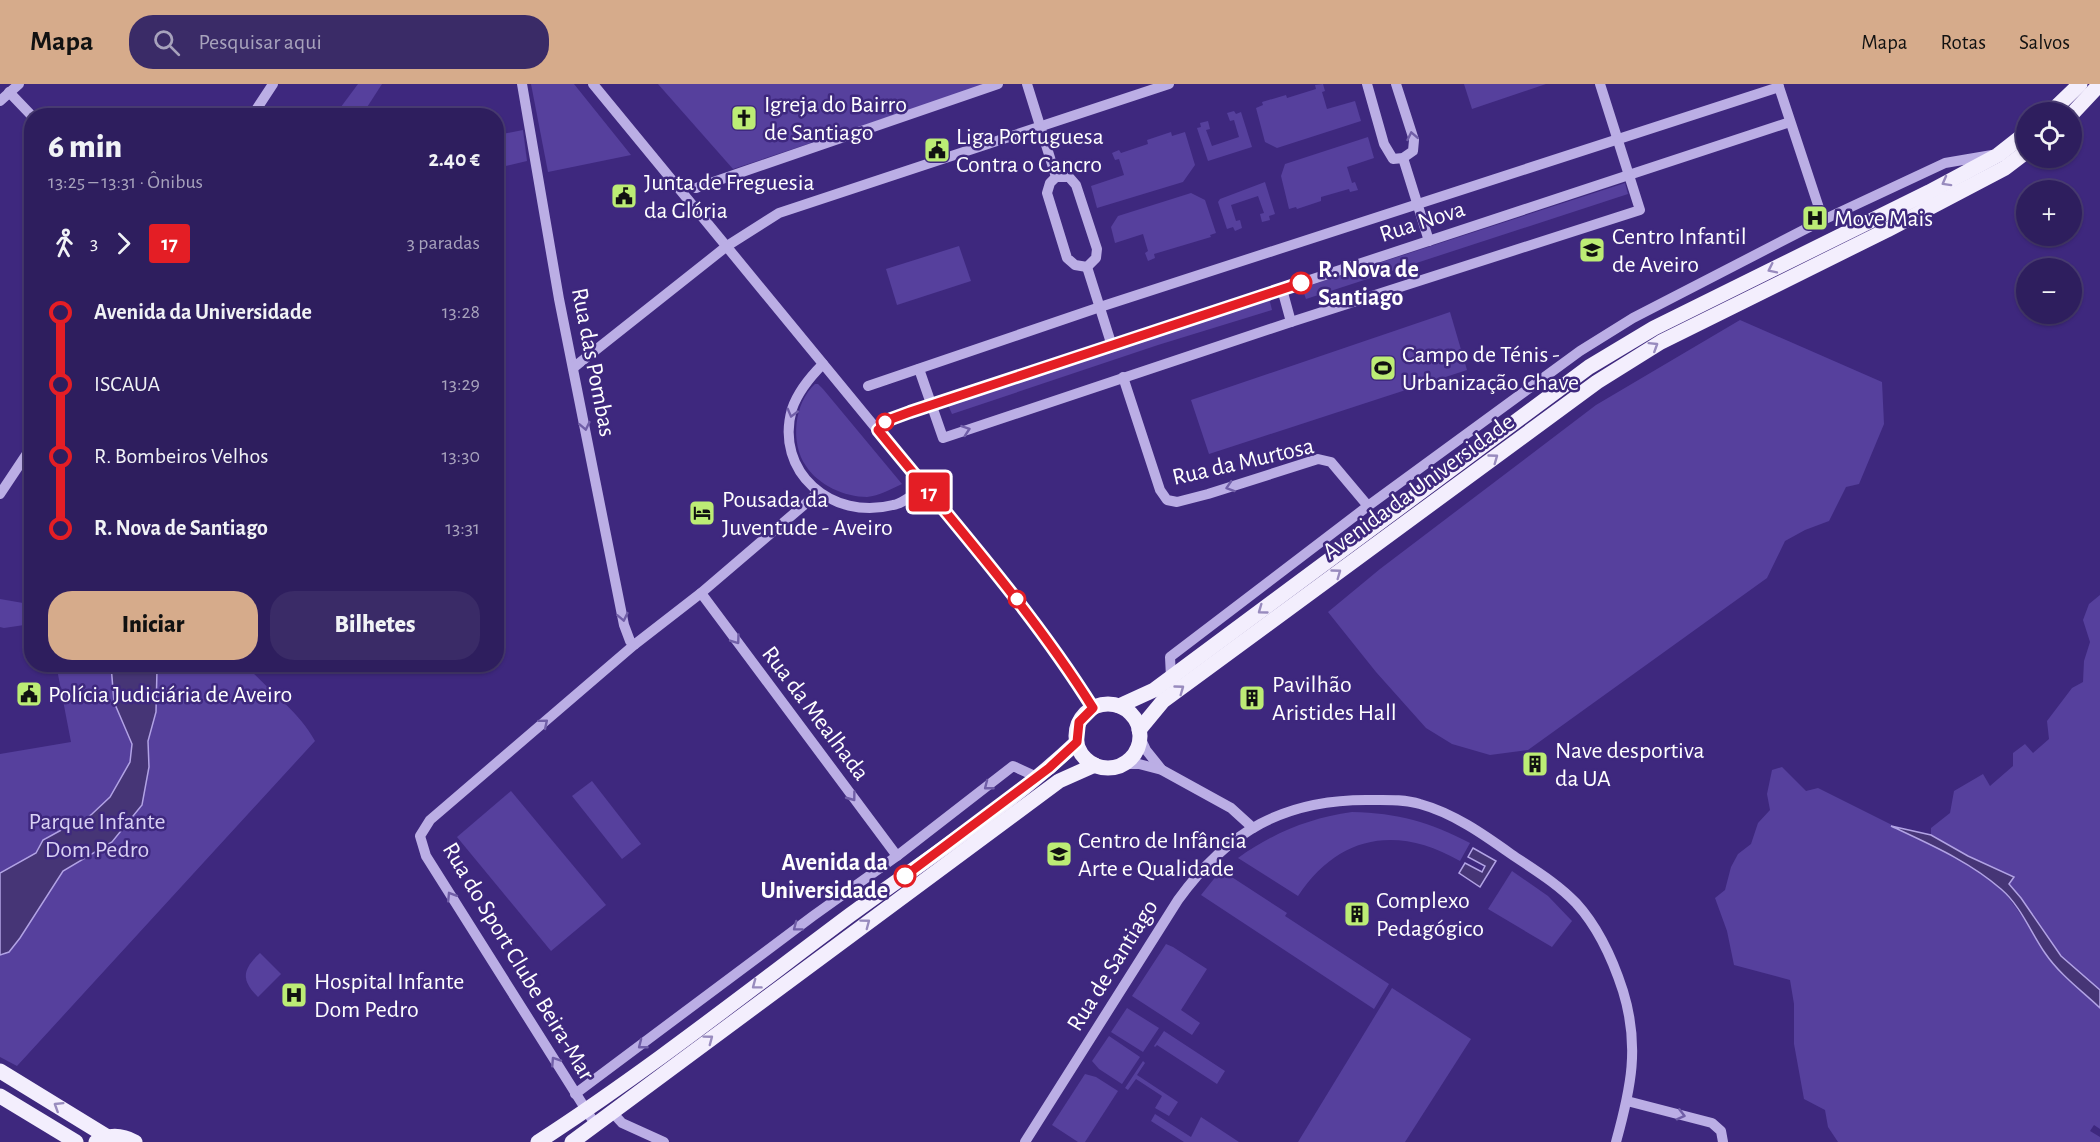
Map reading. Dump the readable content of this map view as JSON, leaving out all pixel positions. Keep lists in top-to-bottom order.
{
  "streets": {
    "main road": ["Avenida da Universidade"],
    "street": [
      "Rua Nova",
      "Rua das Pombas",
      "Rua da Murtosa",
      "Rua da Mealhada",
      "Rua do Sport Clube Beira-Mar",
      "Rua de Santiago"
    ]
  },
  "crossings": [
    ["Rua das Pombas", "Rua do Sport Clube Beira-Mar"],
    ["Rua da Murtosa", "Avenida da Universidade"],
    ["Rua da Mealhada", "Rua do Sport Clube Beira-Mar"]
  ],
  "one_way": ["Rua das Pombas", "Rua da Mealhada"],
  "parks": ["Parque Infante Dom Pedro"],
  "places": {
    "church": ["Igreja do Bairro de Santiago"],
    "public building": ["Liga Portuguesa Contra o Cancro", "Junta de Freguesia da Glória", "Polícia Judiciária de Aveiro"],
    "hospital": ["Move Mais", "Hospital Infante Dom Pedro"],
    "school or university": ["Centro Infantil de Aveiro", "Centro de Infância Arte e Qualidade"],
    "other": ["R. Nova de Santiago", "Avenida da Universidade"],
    "sports": ["Campo de Ténis - Urbanização Chave"],
    "hotel": ["Pousada da Juventude - Aveiro"],
    "building": ["Pavilhão Aristides Hall", "Nave desportiva da UA", "Complexo Pedagógico"]
  },
  "lines": ["bus line 17"],
  "page": {
    "header": "Mapa",
    "search": "Pesquisar aqui",
    "nav": ["Mapa", "Rotas", "Salvos"],
    "on_map": "17",
    "map_buttons": ["+", "−"],
    "heading": ["6 min", "13:25 – 13:31 · Ônibus", "2.40 €"],
    "legs": ["3", "17", "3 paradas"],
    "list": [
      {
        "name": "Avenida da Universidade",
        "value": "13:28"
      },
      {
        "name": "ISCAUA",
        "value": "13:29"
      },
      {
        "name": "R. Bombeiros Velhos",
        "value": "13:30"
      },
      {
        "name": "R. Nova de Santiago",
        "value": "13:31"
      }
    ],
    "buttons": ["Iniciar", "Bilhetes"]
  }
}
